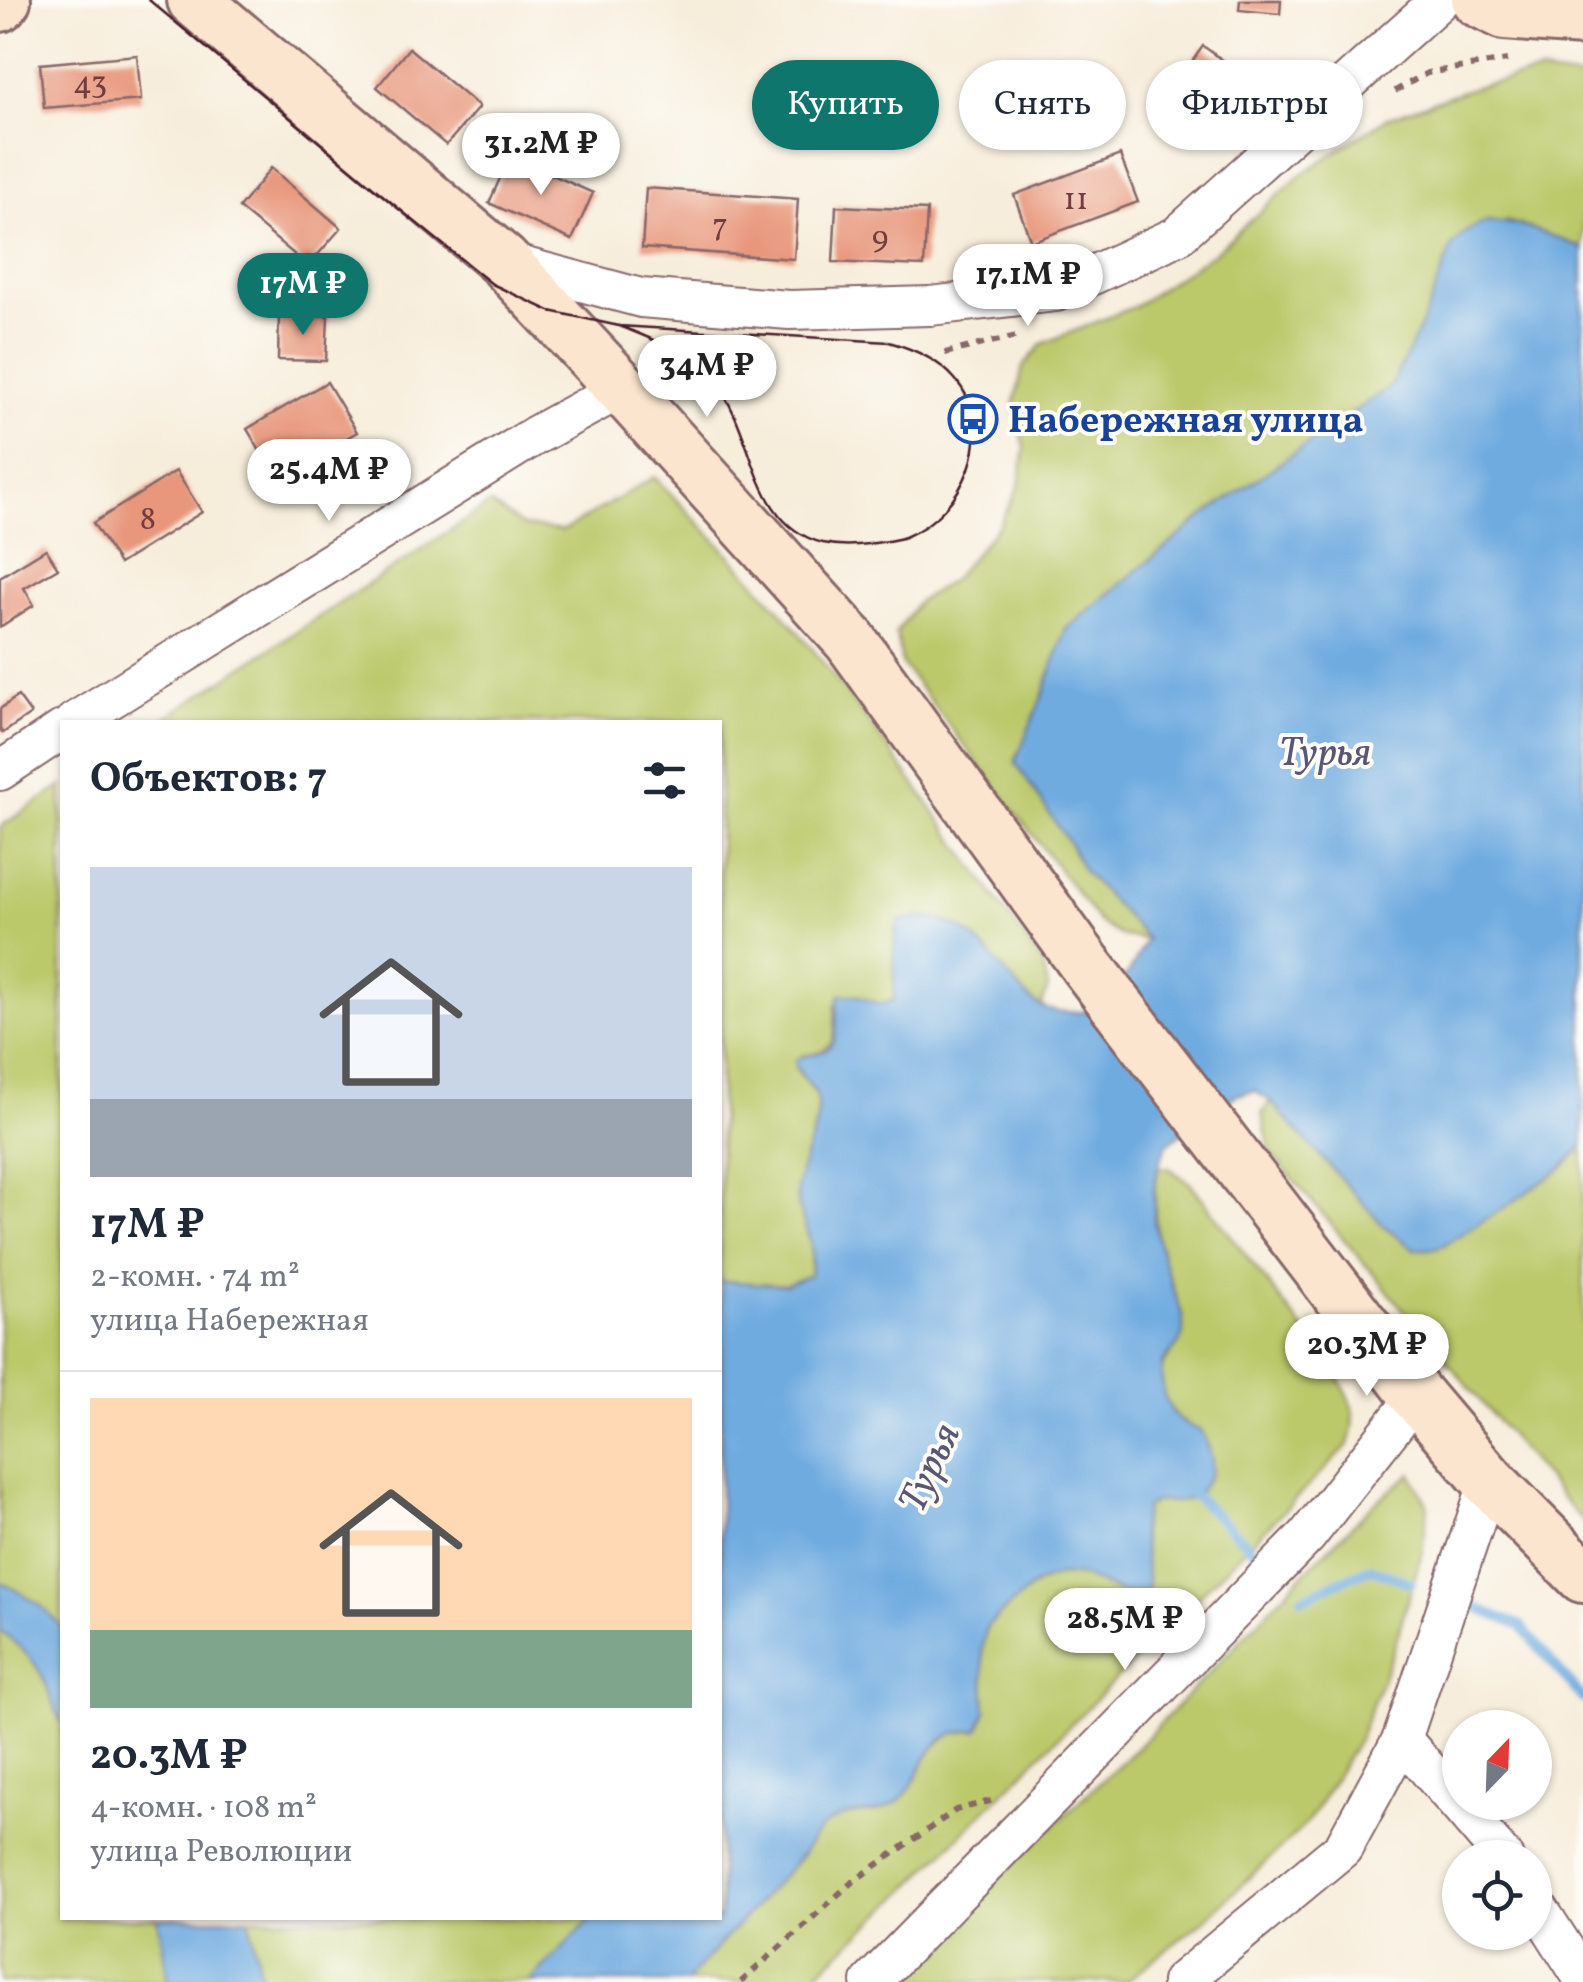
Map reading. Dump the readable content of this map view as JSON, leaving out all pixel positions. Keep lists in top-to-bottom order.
{
  "water": ["Турья"],
  "places": {
    "bus stop": ["Набережная улица"]
  },
  "house_numbers": [
    "43",
    "11",
    "7",
    "9",
    "8"
  ],
  "north": "top right",
  "page": {
    "chip": ["Купить", "Снять", "Фильтры"],
    "price": [
      "31.2M ₽",
      "17.1M ₽",
      "17M ₽",
      "34M ₽",
      "25.4M ₽",
      "20.3M ₽",
      "28.5M ₽"
    ],
    "heading": "Объектов: 7",
    "list": [
      {
        "name": "17M ₽",
        "note": "2-комн. · 74 m² · улица Набережная"
      },
      {
        "name": "20.3M ₽",
        "note": "4-комн. · 108 m² · улица Революции"
      }
    ]
  }
}
